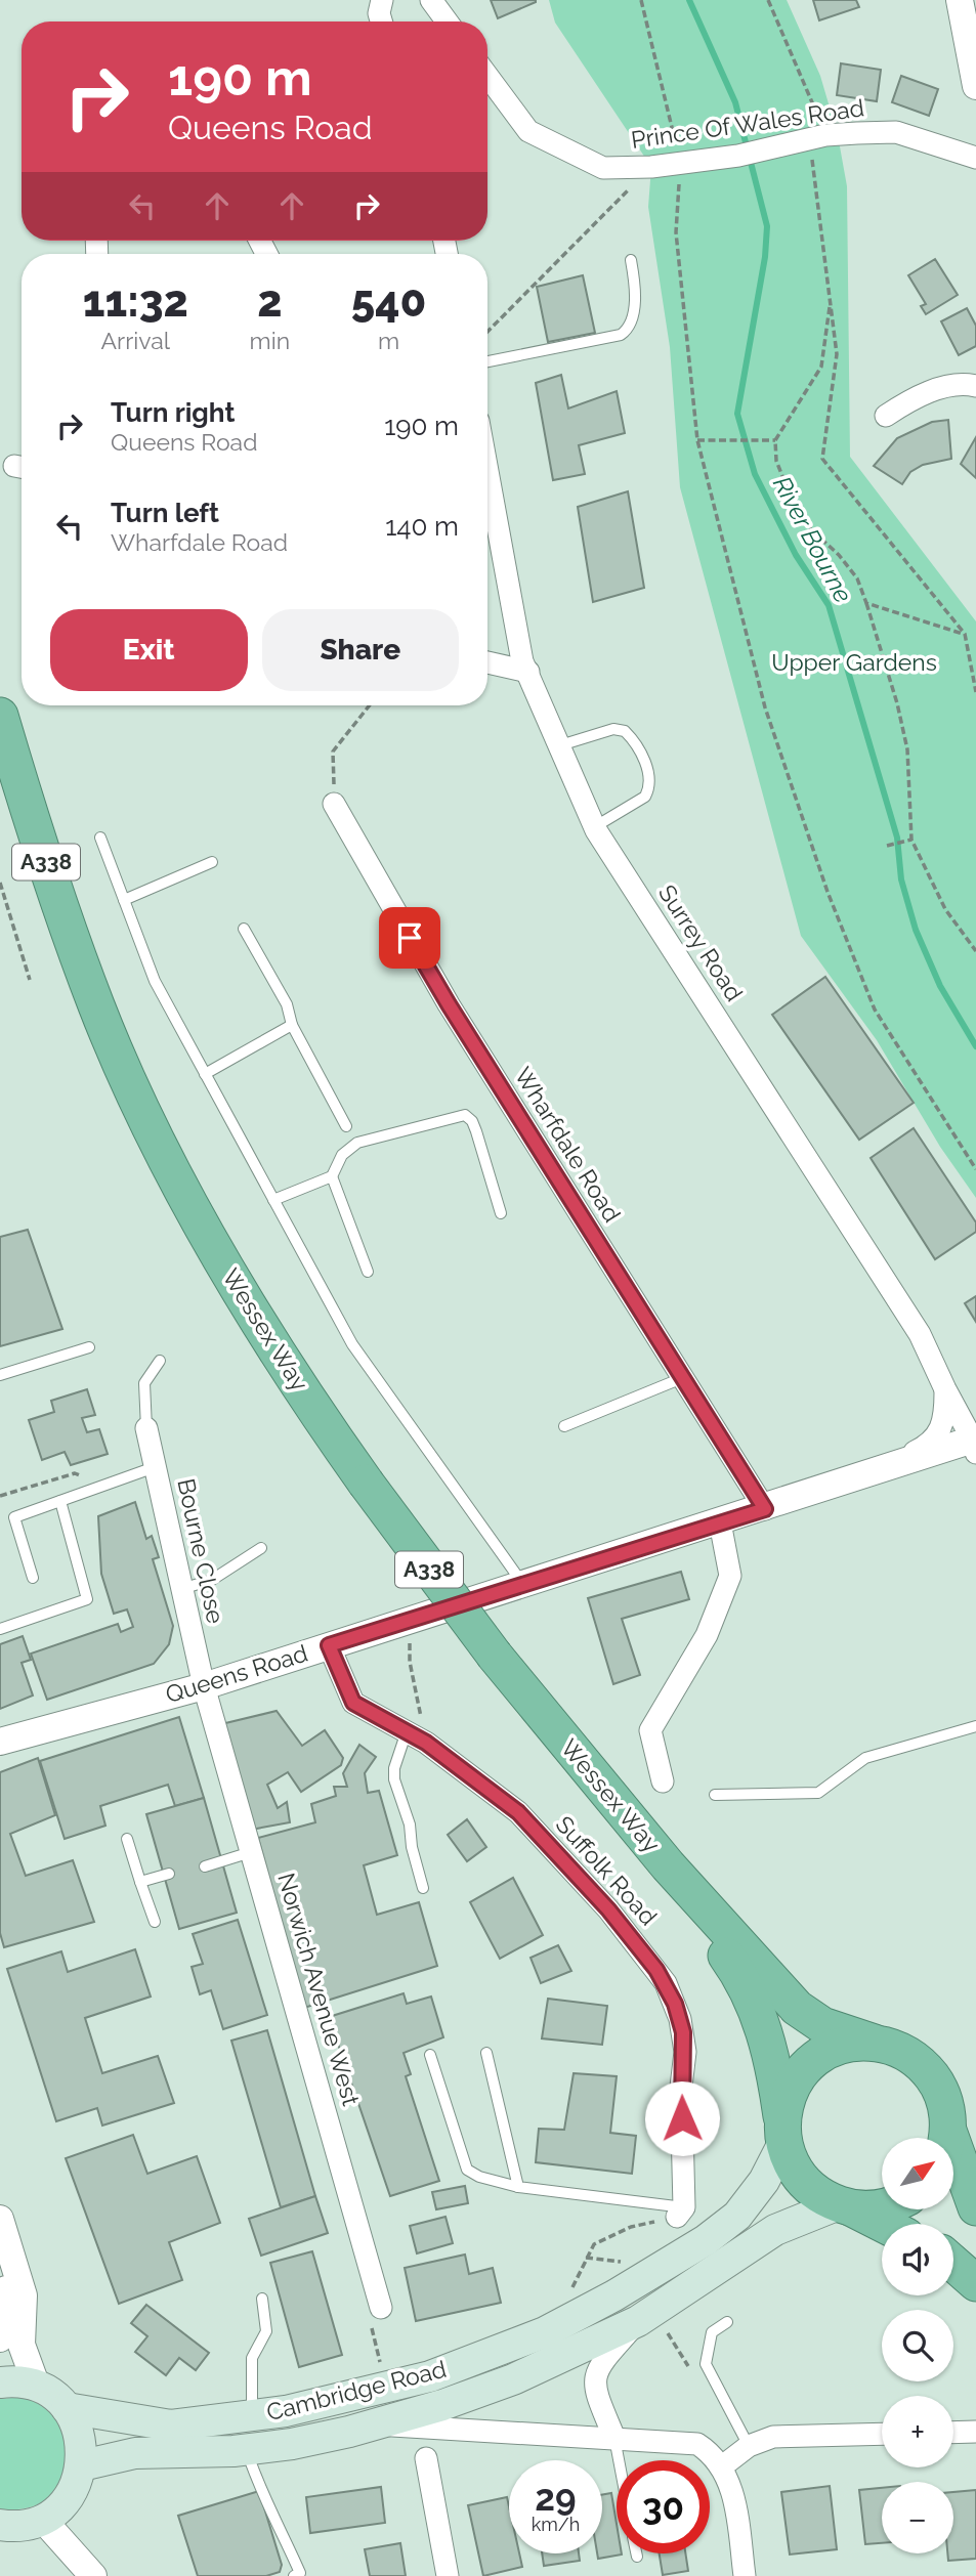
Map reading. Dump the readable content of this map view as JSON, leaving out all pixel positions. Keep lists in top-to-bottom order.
{
  "streets": {
    "highway": ["A338", "Wessex Way"],
    "main road": ["Cambridge Road"],
    "street": [
      "Prince Of Wales Road",
      "Surrey Road",
      "Wharfdale Road",
      "Bourne Close",
      "Queens Road",
      "Suffolk Road",
      "Norwich Avenue West"
    ]
  },
  "crossings": [
    ["Surrey Road", "Queens Road"],
    ["Wharfdale Road", "Queens Road"],
    ["Wessex Way", "Cambridge Road"],
    ["Bourne Close", "Queens Road"],
    ["Bourne Close", "Norwich Avenue West"],
    ["Queens Road", "Suffolk Road"],
    ["Queens Road", "Norwich Avenue West"]
  ],
  "water": ["River Bourne"],
  "parks": ["Upper Gardens"],
  "north": "top right",
  "page": {
    "turn": ["190 m", "Queens Road"],
    "eta": [
      "11:32",
      "Arrival",
      "2",
      "min",
      "540",
      "m"
    ],
    "list": [
      {
        "name": "Turn right",
        "note": "Queens Road",
        "value": "190 m"
      },
      {
        "name": "Turn left",
        "note": "Wharfdale Road",
        "value": "140 m"
      }
    ],
    "buttons": ["Exit", "Share"],
    "map_buttons": ["+", "−"],
    "speed": "29 km/h",
    "limit": "30"
  }
}
